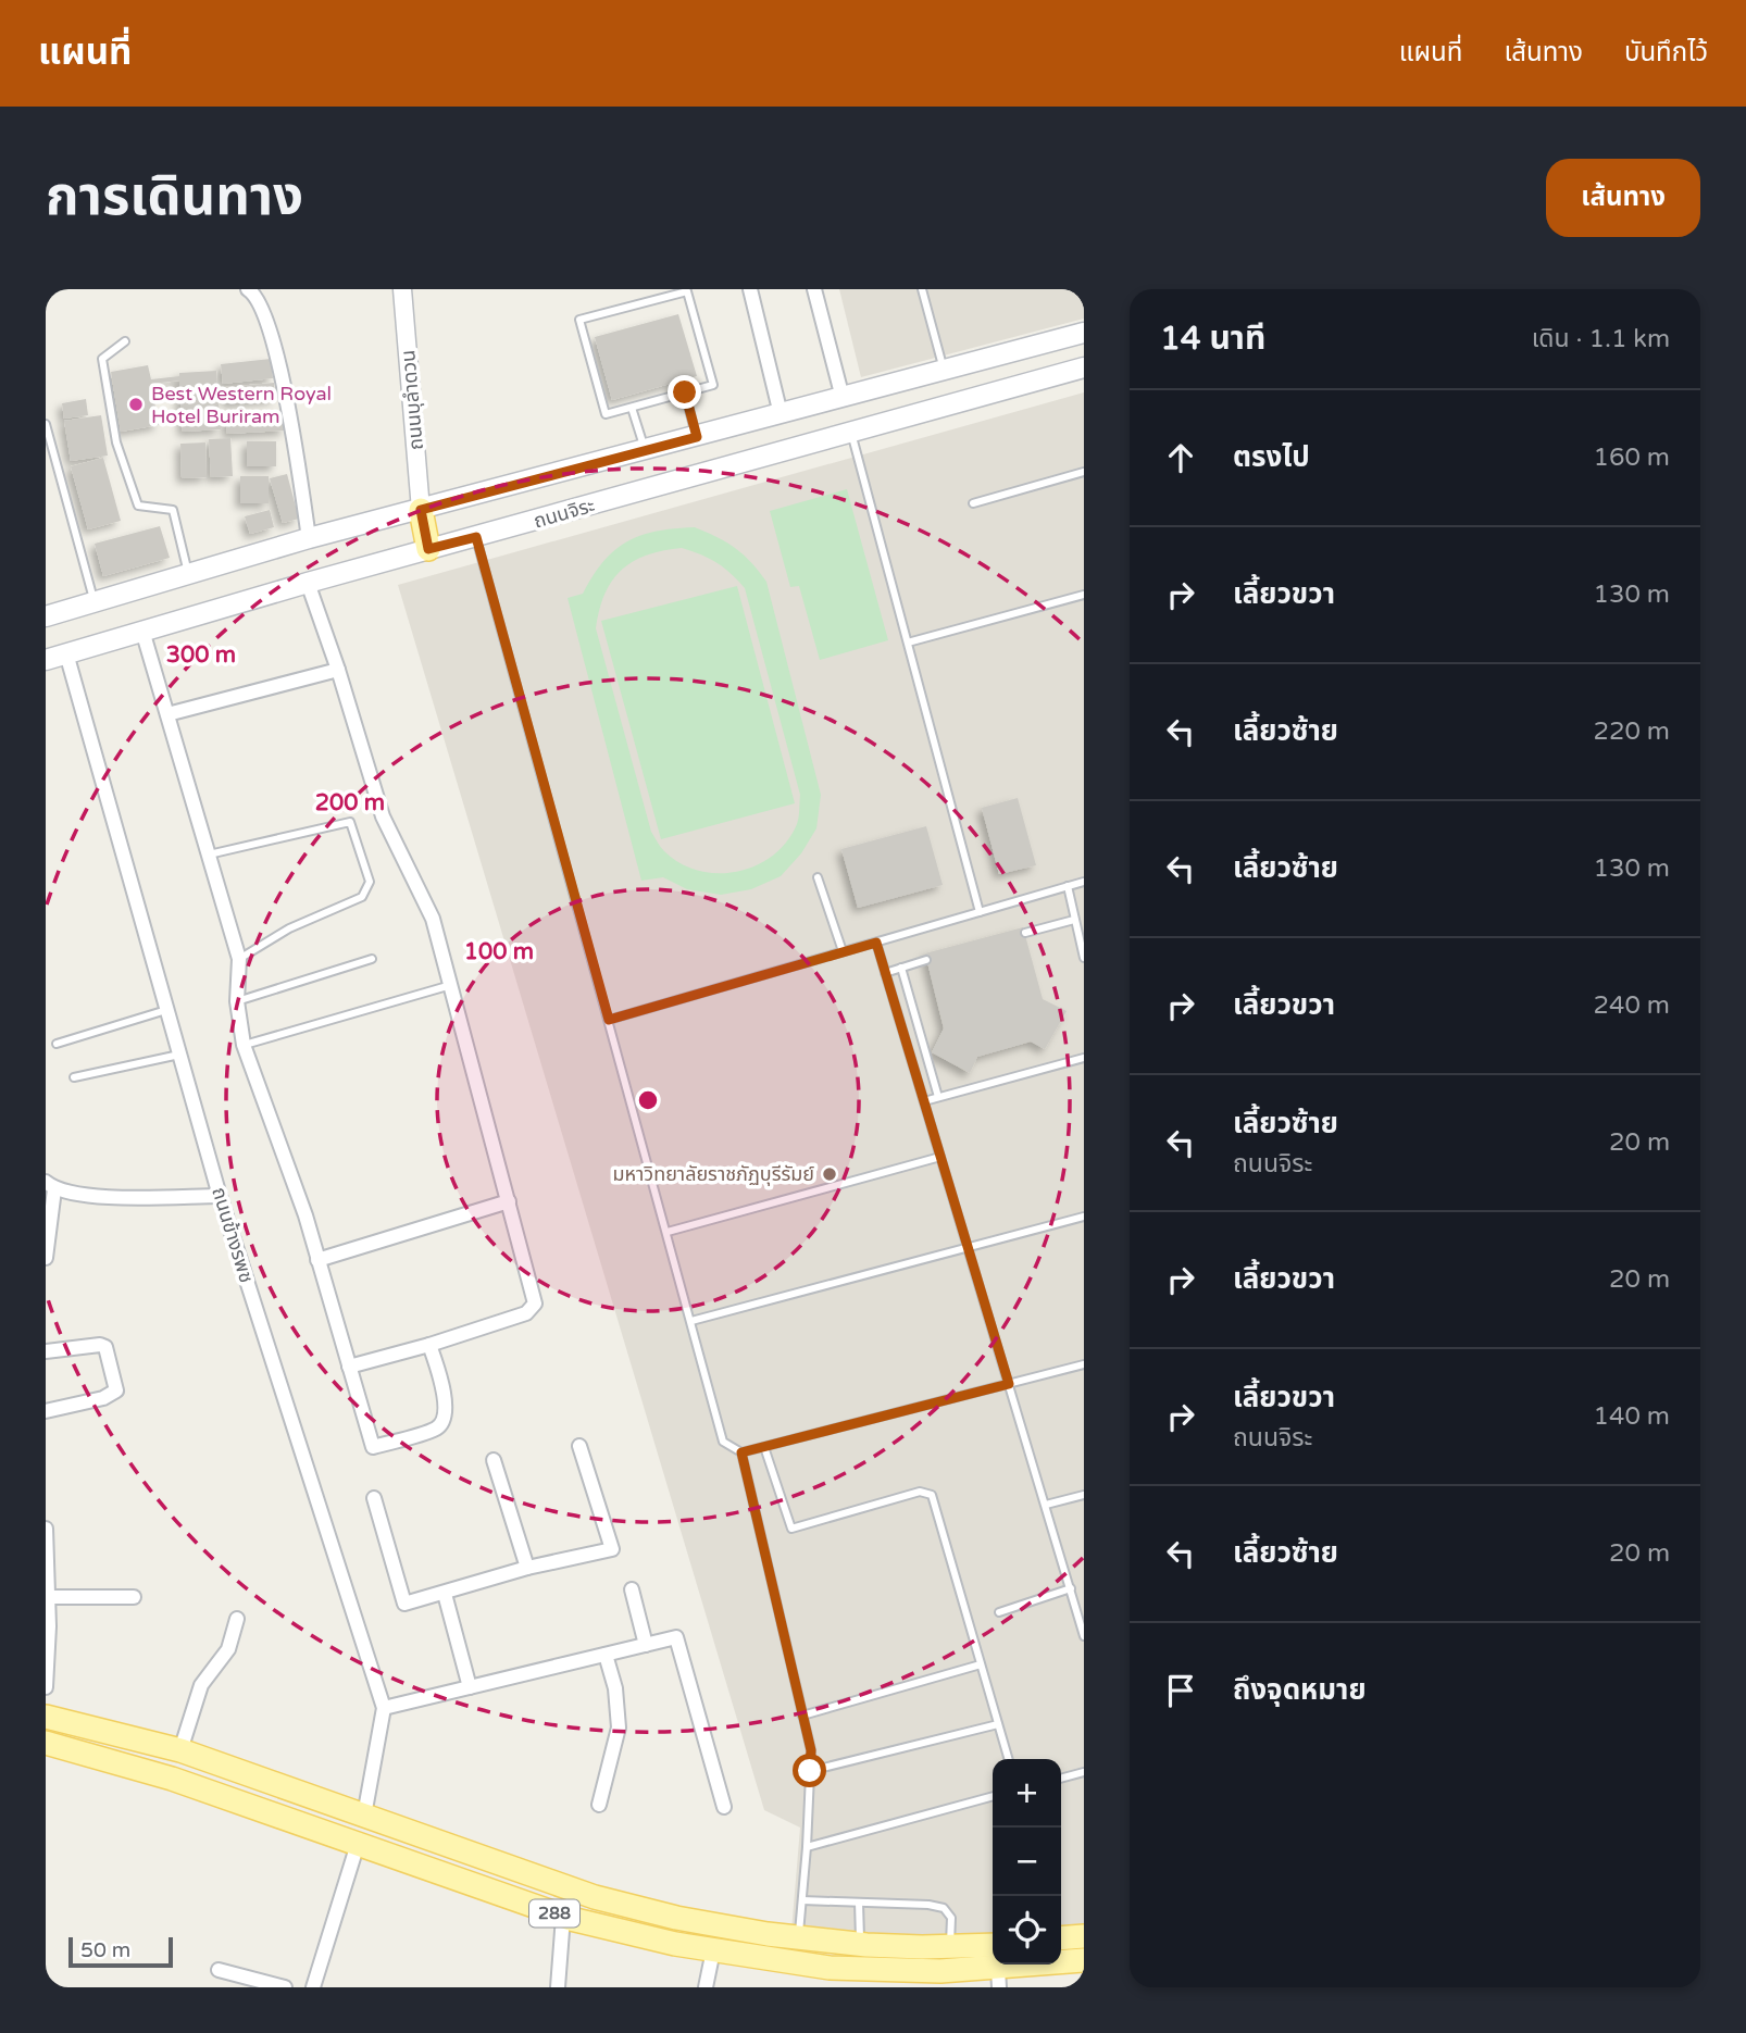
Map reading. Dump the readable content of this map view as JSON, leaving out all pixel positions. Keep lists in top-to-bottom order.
{
  "streets": {
    "main road": ["ถนนจิระ", "288"],
    "street": ["ถนนบุลำดวน", "ถนนข้างรพช"]
  },
  "crossings": [
    ["ถนนบุลำดวน", "ถนนจิระ"],
    ["ถนนจิระ", "ถนนข้างรพช"],
    ["ถนนข้างรพช", "288"]
  ],
  "places": ["Best Western Royal Hotel Buriram", "มหาวิทยาลัยราชภัฏบุรีรัมย์"],
  "scale_bar": "50 m",
  "page": {
    "header": "แผนที่",
    "nav": ["แผนที่", "เส้นทาง", "บันทึกไว้"],
    "title": "การเดินทาง",
    "buttons": "เส้นทาง",
    "heading": ["14 นาที", "เดิน · 1.1 km"],
    "list": [
      ["ตรงไป", "160 m"],
      ["เลี้ยวขวา", "130 m"],
      ["เลี้ยวซ้าย", "220 m"],
      ["เลี้ยวซ้าย", "130 m"],
      ["เลี้ยวขวา", "240 m"],
      ["เลี้ยวซ้าย", "ถนนจิระ", "20 m"],
      ["เลี้ยวขวา", "20 m"],
      ["เลี้ยวขวา", "ถนนจิระ", "140 m"],
      ["เลี้ยวซ้าย", "20 m"],
      "ถึงจุดหมาย"
    ],
    "map_buttons": ["+", "−"],
    "scale": "50 m"
  },
  "rings": ["300 m", "200 m", "100 m"]
}
